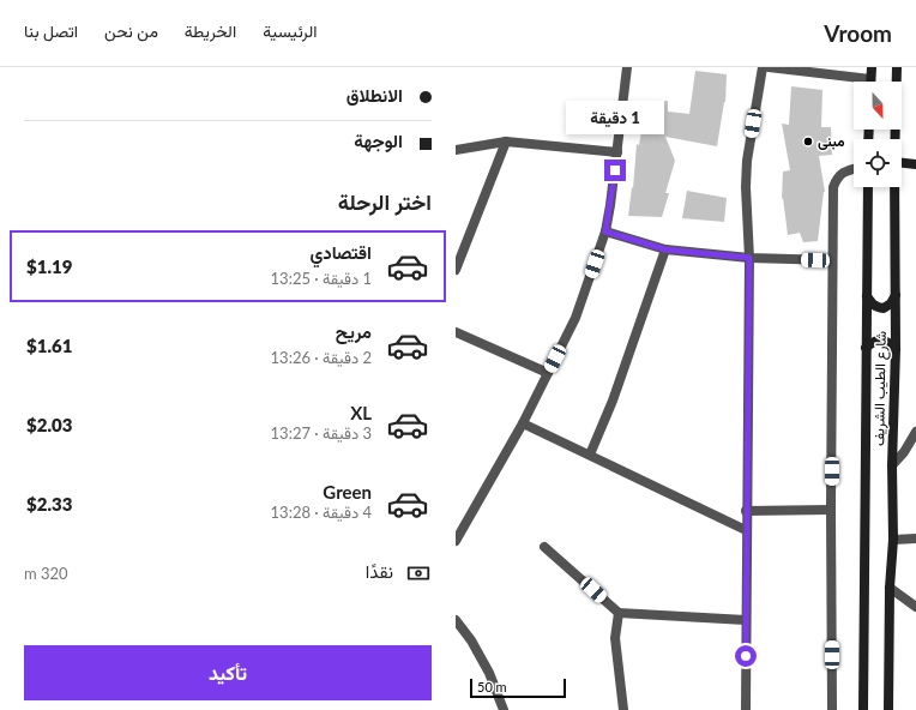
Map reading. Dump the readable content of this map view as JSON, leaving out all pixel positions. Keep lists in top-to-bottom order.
{
  "streets": {
    "main road": ["شارع الطيب الشريف"]
  },
  "places": ["مبنى"],
  "scale_bar": "50 m",
  "north": "bottom",
  "page": {
    "header": "Vroom",
    "nav": [
      "الرئيسية",
      "الخريطة",
      "من نحن",
      "اتصل بنا"
    ],
    "banner": ["الانطلاق", "الوجهة"],
    "bubble": "1 دقيقة",
    "heading": "اختر الرحلة",
    "list": [
      {
        "name": "اقتصادي",
        "note": "1 دقيقة · 13:25",
        "value": "$1.19"
      },
      {
        "name": "مريح",
        "note": "2 دقيقة · 13:26",
        "value": "$1.61"
      },
      {
        "name": "XL",
        "note": "3 دقيقة · 13:27",
        "value": "$2.03"
      },
      {
        "name": "Green",
        "note": "4 دقيقة · 13:28",
        "value": "$2.33"
      }
    ],
    "pay": ["نقدًا", "320 m"],
    "buttons": "تأكيد",
    "scale": "50 m"
  }
}
